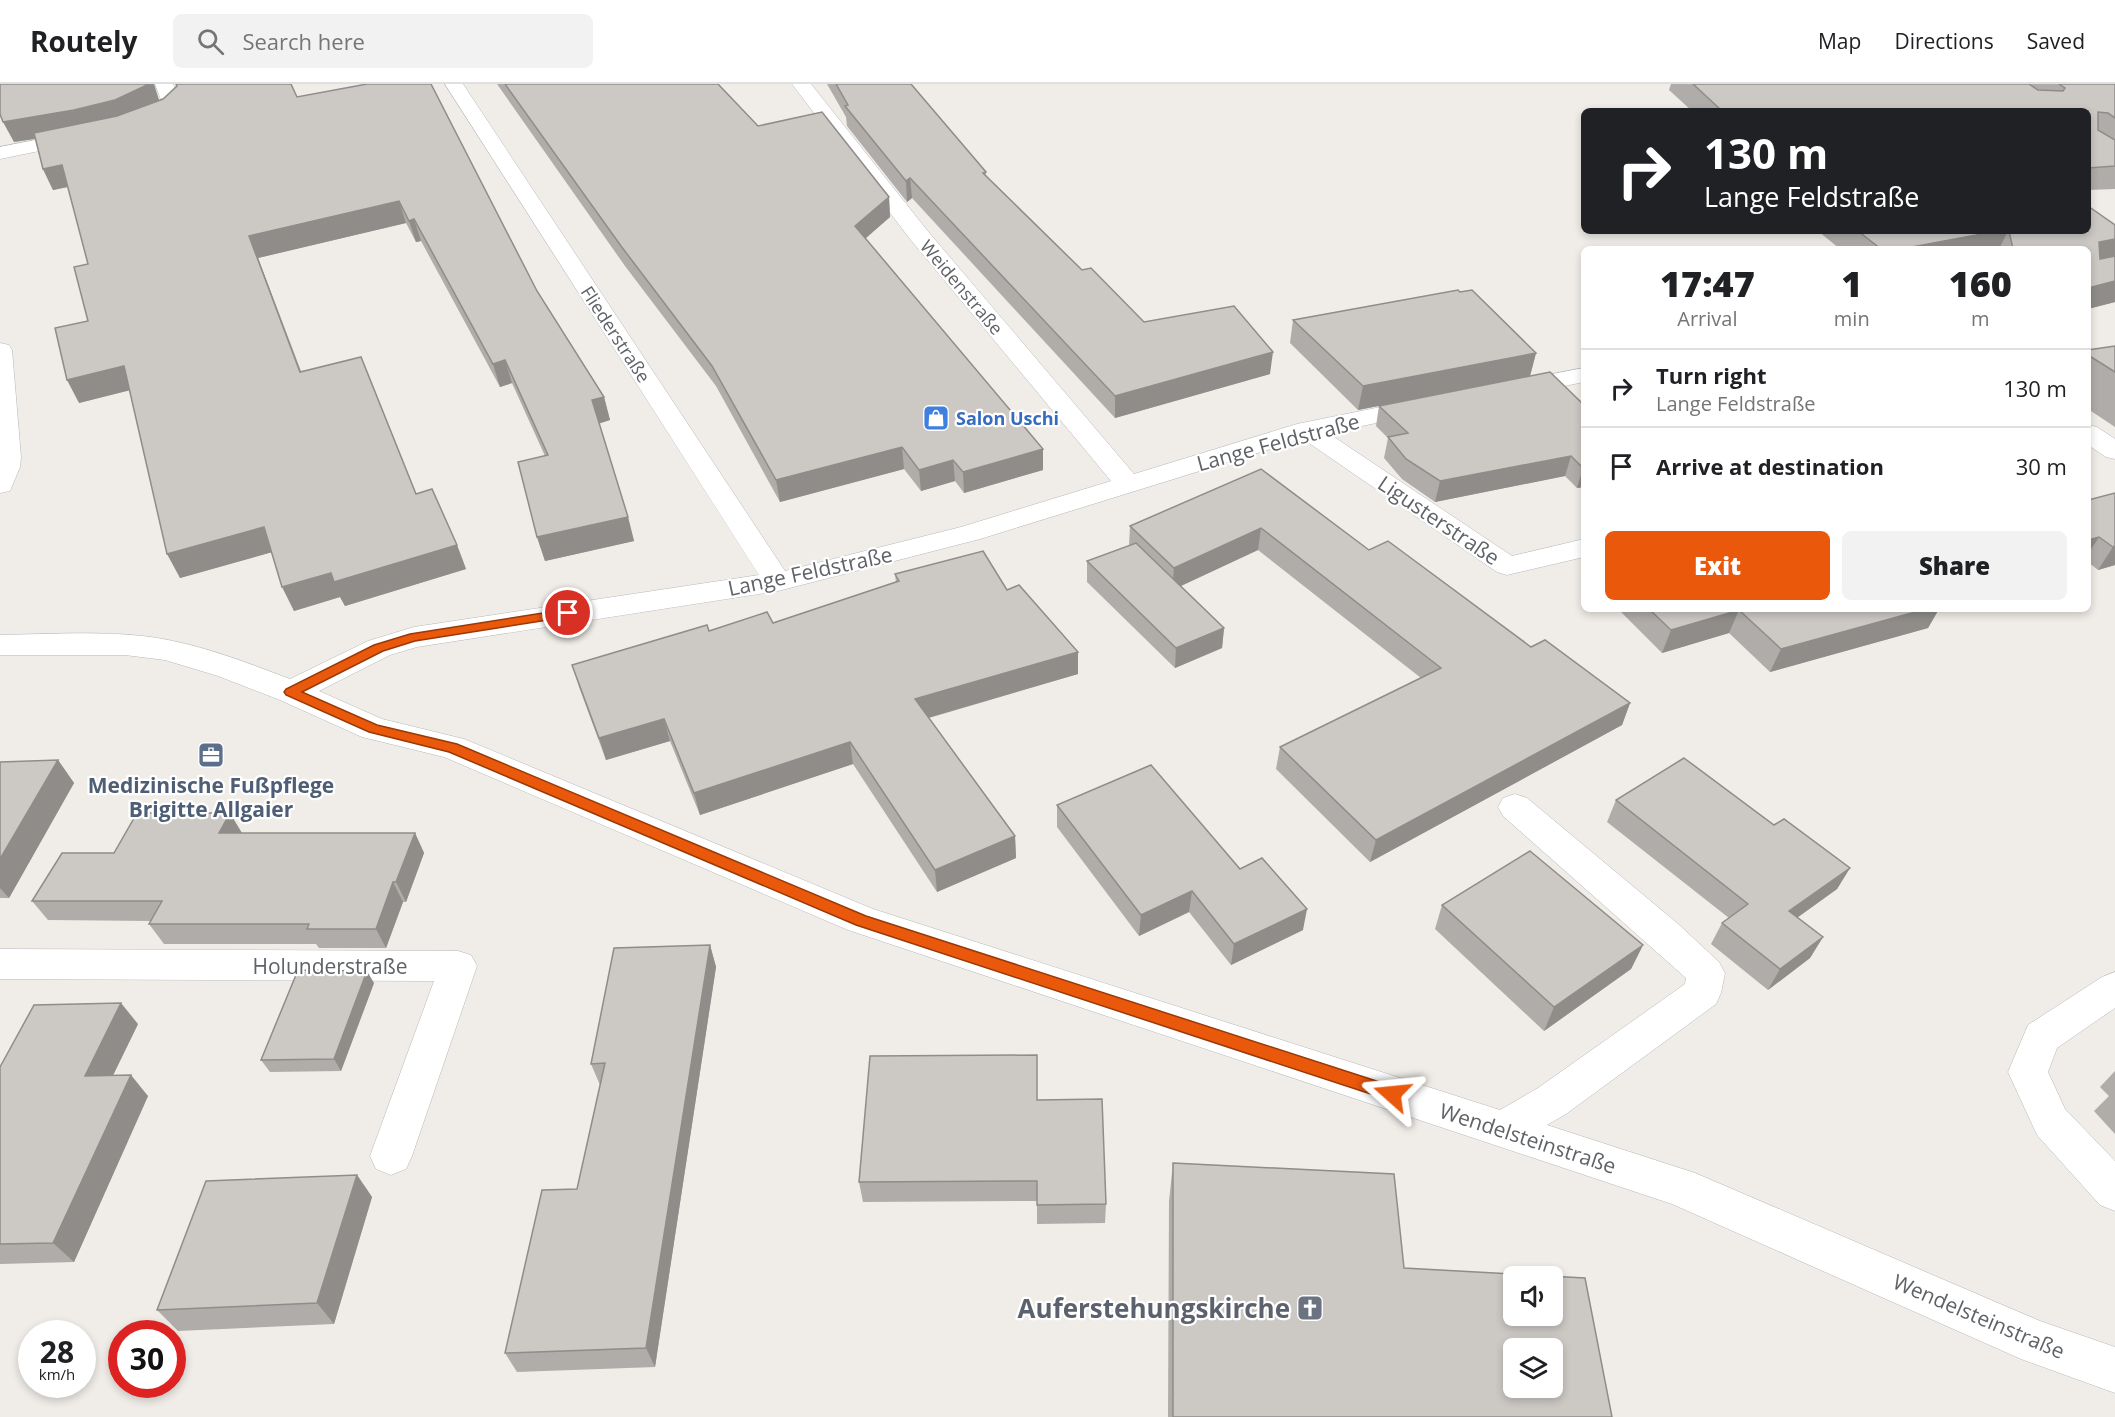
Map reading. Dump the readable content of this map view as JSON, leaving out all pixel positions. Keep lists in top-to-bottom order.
{
  "streets": {
    "street": [
      "Weidenstraße",
      "Fliederstraße",
      "Lange Feldstraße",
      "Ligusterstraße",
      "Holunderstraße",
      "Wendelsteinstraße"
    ]
  },
  "crossings": [
    ["Weidenstraße", "Lange Feldstraße"],
    ["Fliederstraße", "Lange Feldstraße"],
    ["Lange Feldstraße", "Ligusterstraße"],
    ["Lange Feldstraße", "Wendelsteinstraße"]
  ],
  "places": {
    "shop": ["Salon Uschi"],
    "office": ["Medizinische Fußpflege Brigitte Allgaier"],
    "church": ["Auferstehungskirche"]
  },
  "page": {
    "header": "Routely",
    "search": "Search here",
    "nav": ["Map", "Directions", "Saved"],
    "turn": ["130 m", "Lange Feldstraße"],
    "eta": [
      "17:47",
      "Arrival",
      "1",
      "min",
      "160",
      "m"
    ],
    "list": [
      {
        "name": "Turn right",
        "note": "Lange Feldstraße",
        "value": "130 m"
      },
      {
        "name": "Arrive at destination",
        "value": "30 m"
      }
    ],
    "buttons": ["Exit", "Share"],
    "speed": "28 km/h",
    "limit": "30"
  }
}
